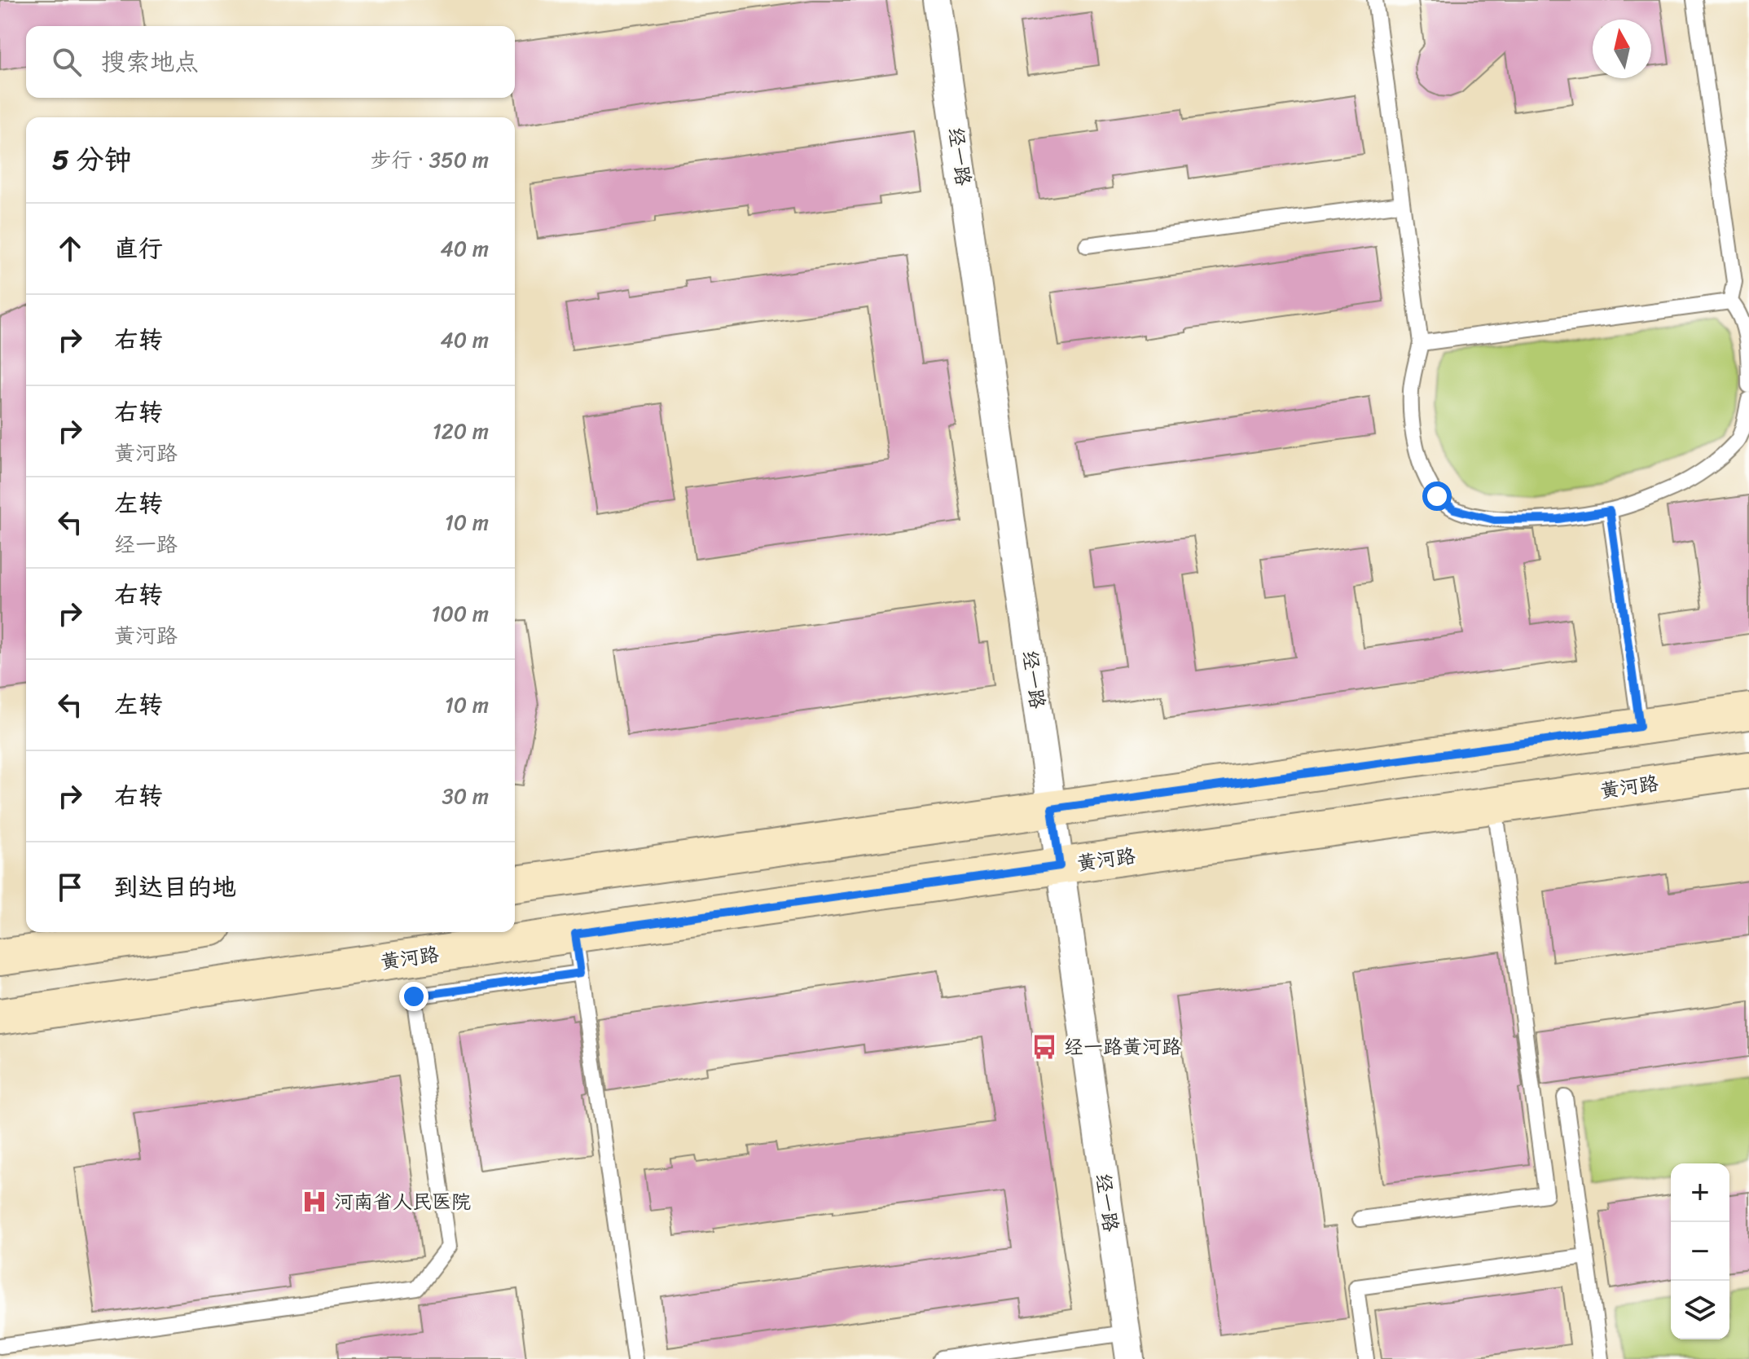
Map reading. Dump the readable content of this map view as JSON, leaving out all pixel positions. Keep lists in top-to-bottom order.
{
  "streets": {
    "main road": ["黄河路"],
    "street": ["经一路"]
  },
  "crossings": [
    ["经一路", "黄河路"]
  ],
  "places": {
    "bus stop": ["经一路黄河路"],
    "hospital": ["河南省人民医院"]
  },
  "north": "top",
  "page": {
    "search": "搜索地点",
    "heading": ["5 分钟", "步行 · 350 m"],
    "list": [
      ["直行", "40 m"],
      ["右转", "40 m"],
      ["右转", "黄河路", "120 m"],
      ["左转", "经一路", "10 m"],
      ["右转", "黄河路", "100 m"],
      ["左转", "10 m"],
      ["右转", "30 m"],
      "到达目的地"
    ],
    "map_buttons": ["+", "−"]
  }
}
